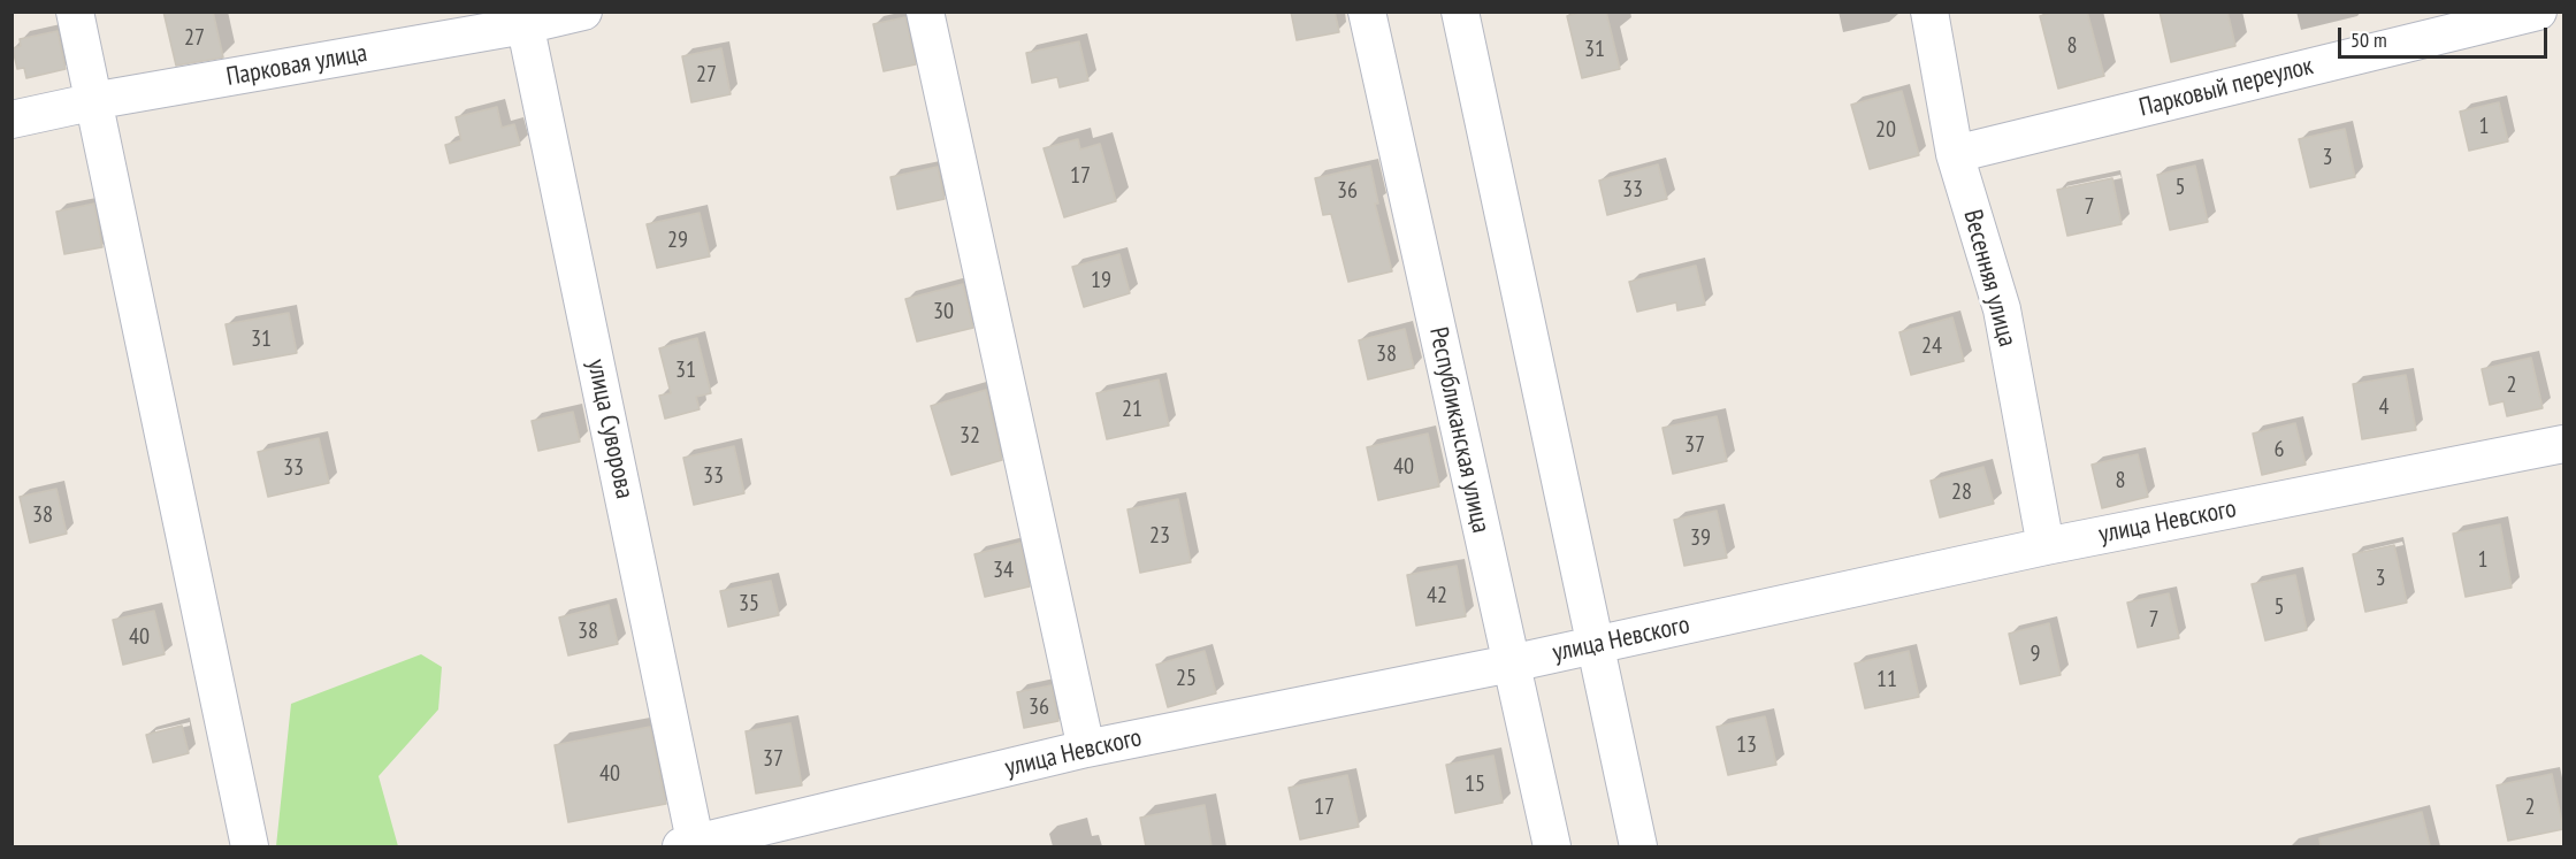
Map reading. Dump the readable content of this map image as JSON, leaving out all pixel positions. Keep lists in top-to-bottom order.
{
  "streets": {
    "street": [
      "Парковая улица",
      "Парковый переулок",
      "Весенняя улица",
      "улица Суворова",
      "Республиканская улица",
      "улица Невского"
    ]
  },
  "crossings": [
    ["Парковая улица", "улица Суворова"],
    ["Парковый переулок", "Весенняя улица"],
    ["Весенняя улица", "улица Невского"],
    ["улица Суворова", "улица Невского"],
    ["Республиканская улица", "улица Невского"]
  ],
  "house_numbers": [
    "27",
    "8",
    "31",
    "27",
    "1",
    "20",
    "3",
    "17",
    "5",
    "33",
    "36",
    "7",
    "29",
    "19",
    "30",
    "31",
    "24",
    "38",
    "31",
    "2",
    "4",
    "21",
    "32",
    "37",
    "6",
    "40",
    "33",
    "33",
    "8",
    "28",
    "38",
    "23",
    "39",
    "1",
    "34",
    "3",
    "42",
    "35",
    "5",
    "7",
    "38",
    "40",
    "9",
    "25",
    "11",
    "36",
    "13",
    "37",
    "40",
    "15",
    "17",
    "2"
  ],
  "scale_bar": "50 m"
}
